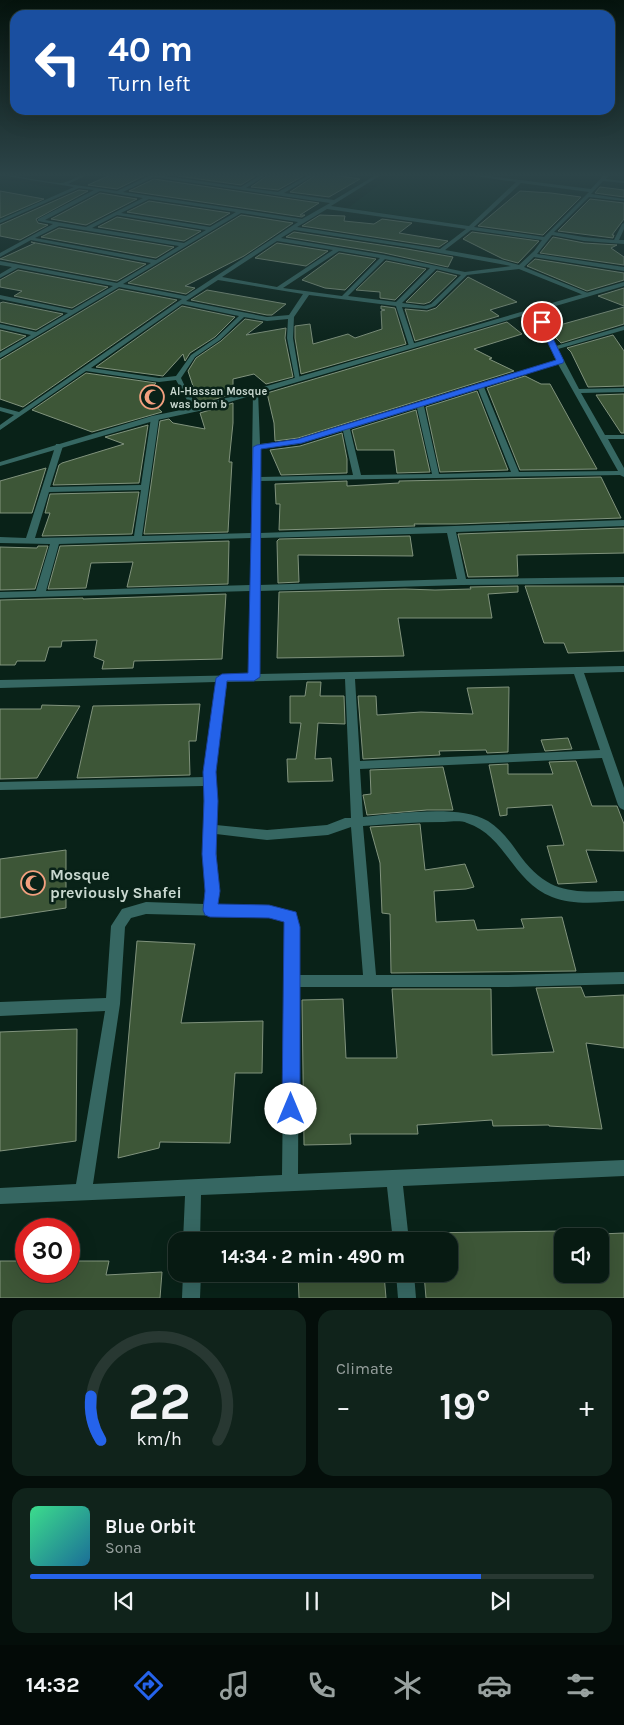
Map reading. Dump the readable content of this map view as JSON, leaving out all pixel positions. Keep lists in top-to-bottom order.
{
  "places": {
    "mosque": ["Al-Hassan Mosque was born b", "Mosque previously Shafei"]
  },
  "page": {
    "turn": ["40 m", "Turn left"],
    "limit": "30",
    "trip": "14:34 · 2 min · 490 m",
    "tile": "Climate",
    "heat": ["−", "19°", "+"],
    "song": ["Blue Orbit", "Sona"],
    "tabs": "14:32",
    "gauge": ["22", "km/h"]
  }
}
